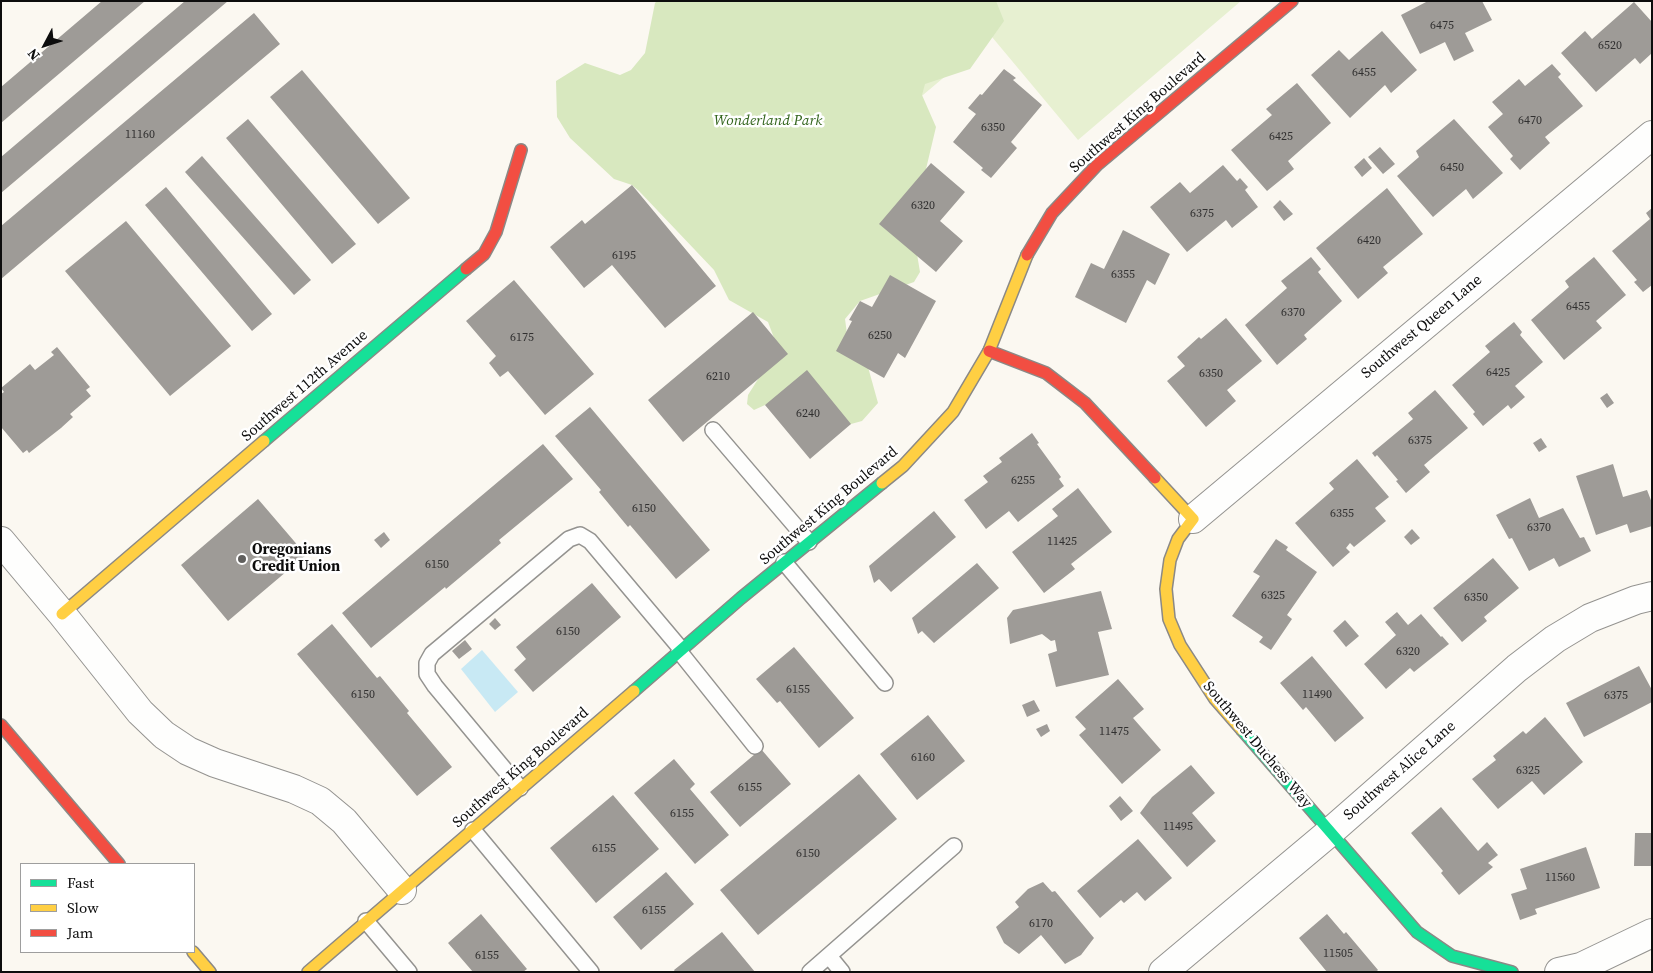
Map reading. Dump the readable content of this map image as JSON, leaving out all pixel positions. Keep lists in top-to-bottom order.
{
  "streets": {
    "street": [
      "Southwest King Boulevard",
      "Southwest Queen Lane",
      "Southwest 112th Avenue",
      "Southwest Duchess Way",
      "Southwest Alice Lane"
    ]
  },
  "crossings": [
    ["Southwest Queen Lane", "Southwest Duchess Way"],
    ["Southwest Duchess Way", "Southwest Alice Lane"]
  ],
  "parks": ["Wonderland Park"],
  "places": ["Oregonians Credit Union"],
  "house_numbers": [
    "6475",
    "6520",
    "6455",
    "6470",
    "6350",
    "11160",
    "6425",
    "6450",
    "6320",
    "6375",
    "6420",
    "6195",
    "6355",
    "6455",
    "6370",
    "6250",
    "6175",
    "6425",
    "6350",
    "6210",
    "6240",
    "6375",
    "6255",
    "6150",
    "6355",
    "6370",
    "11425",
    "6150",
    "6325",
    "6350",
    "6150",
    "6320",
    "6155",
    "6150",
    "11490",
    "6375",
    "11475",
    "6160",
    "6325",
    "6155",
    "6155",
    "11495",
    "6155",
    "6150",
    "11560",
    "6155",
    "6170",
    "11505",
    "6155"
  ],
  "legend": ["Fast", "Slow", "Jam"],
  "north": "bottom left"
}
